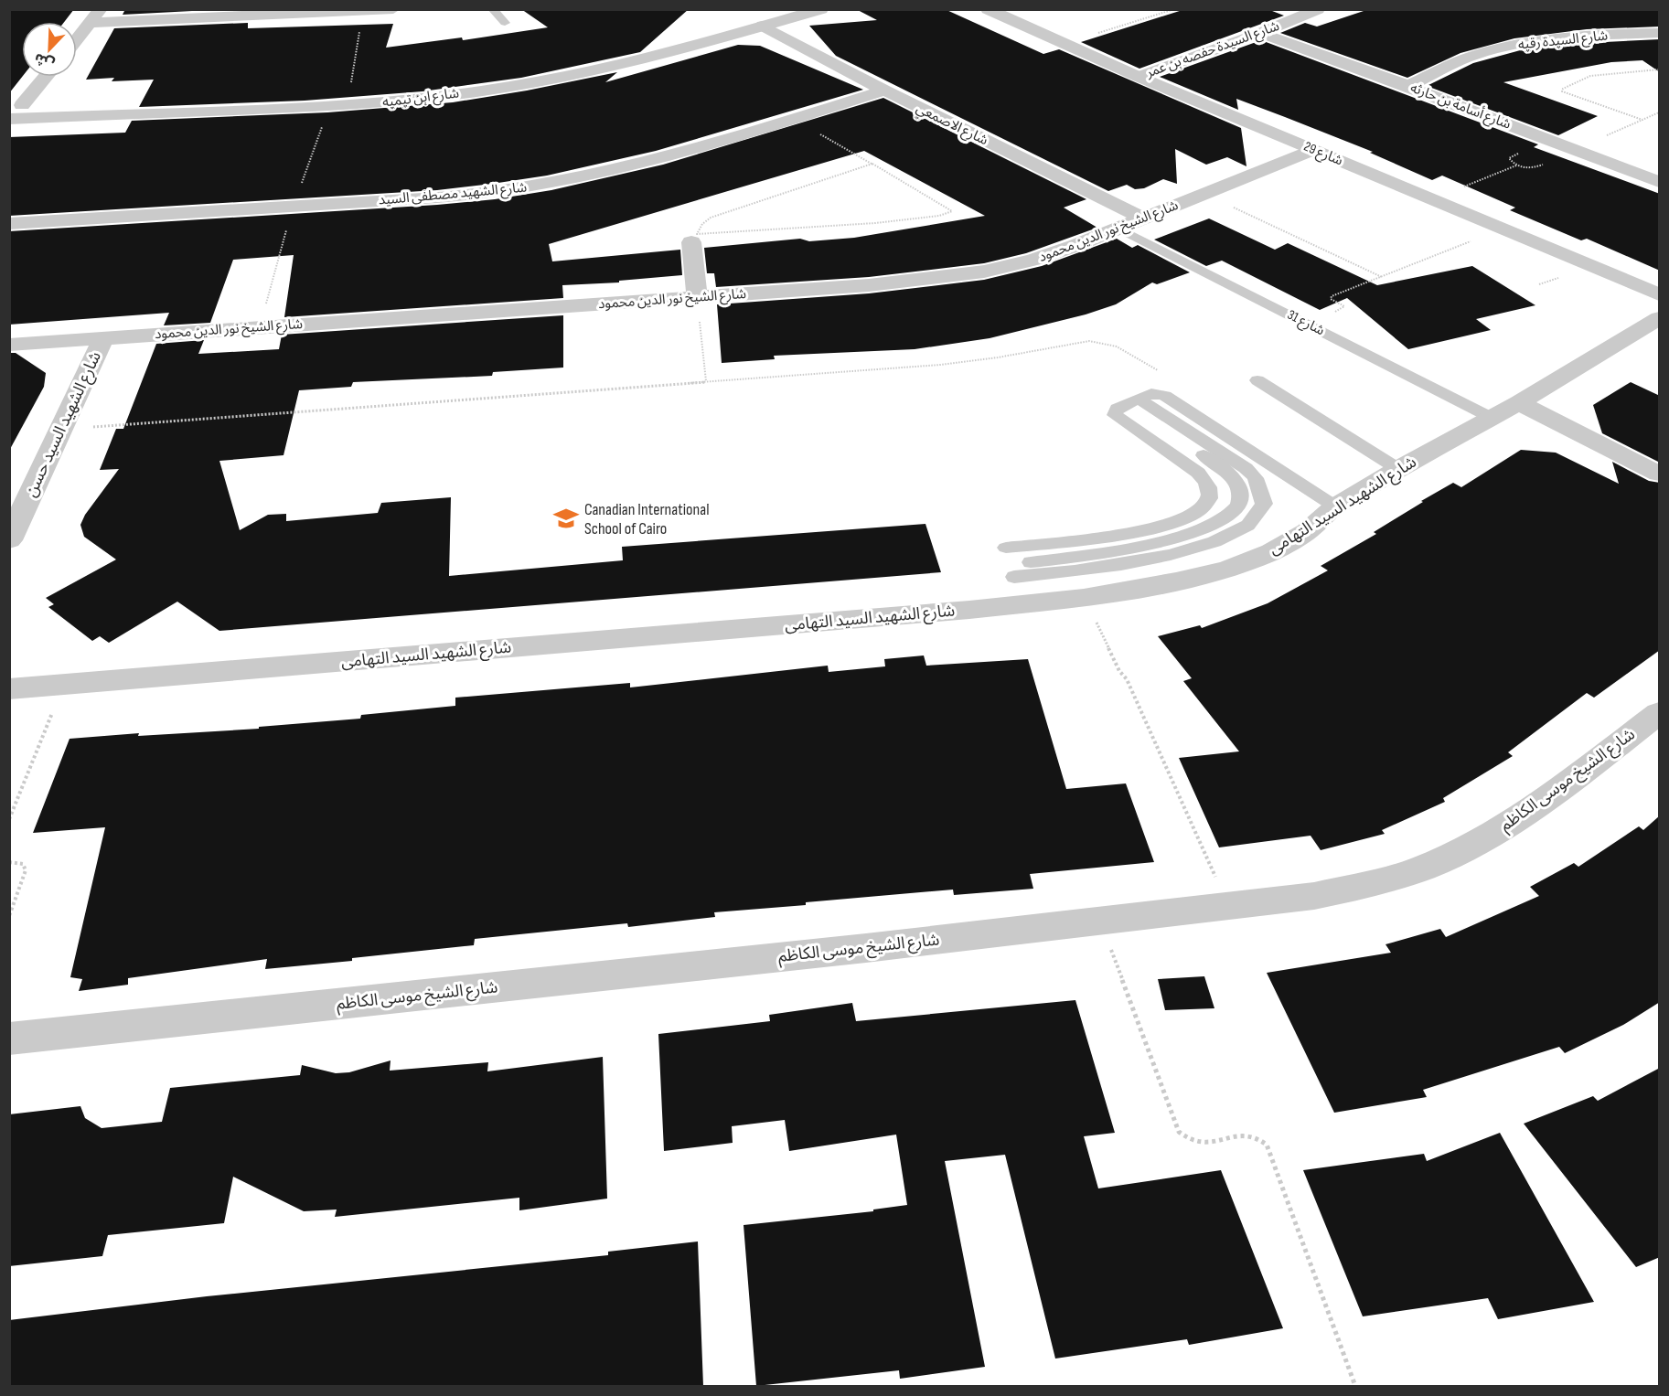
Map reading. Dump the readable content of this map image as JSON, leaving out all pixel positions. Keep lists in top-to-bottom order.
{
  "streets": {
    "street": [
      "شارع السيدة رقيه",
      "شارع السيدة حفصه بن عمر",
      "شارع ابن تيميه",
      "شارع أسامة بن حارثه",
      "شارع الاصمعي",
      "شارع 29",
      "شارع الشهيد مصطفى السيد",
      "شارع الشيخ نور الدين محمود",
      "شارع الشهيد السيد حسن",
      "شارع الشهيد السيد التهامى",
      "شارع الشيخ موسى الكاظم"
    ],
    "lane": ["شارع 31"]
  },
  "crossings": [
    ["شارع السيدة رقيه", "شارع أسامة بن حارثه"],
    ["شارع السيدة حفصه بن عمر", "شارع أسامة بن حارثه"],
    ["شارع السيدة حفصه بن عمر", "شارع 29"],
    ["شارع ابن تيميه", "شارع الاصمعي"],
    ["شارع الاصمعي", "شارع الشهيد مصطفى السيد"],
    ["شارع الاصمعي", "شارع الشيخ نور الدين محمود"],
    ["شارع 29", "شارع الشيخ نور الدين محمود"],
    ["شارع الشيخ نور الدين محمود", "شارع 31"],
    ["شارع الشيخ نور الدين محمود", "شارع الشهيد السيد حسن"],
    ["شارع 31", "شارع الشهيد السيد التهامى"]
  ],
  "places": {
    "school or university": ["Canadian International School of Cairo"]
  },
  "north": "bottom left"
}
